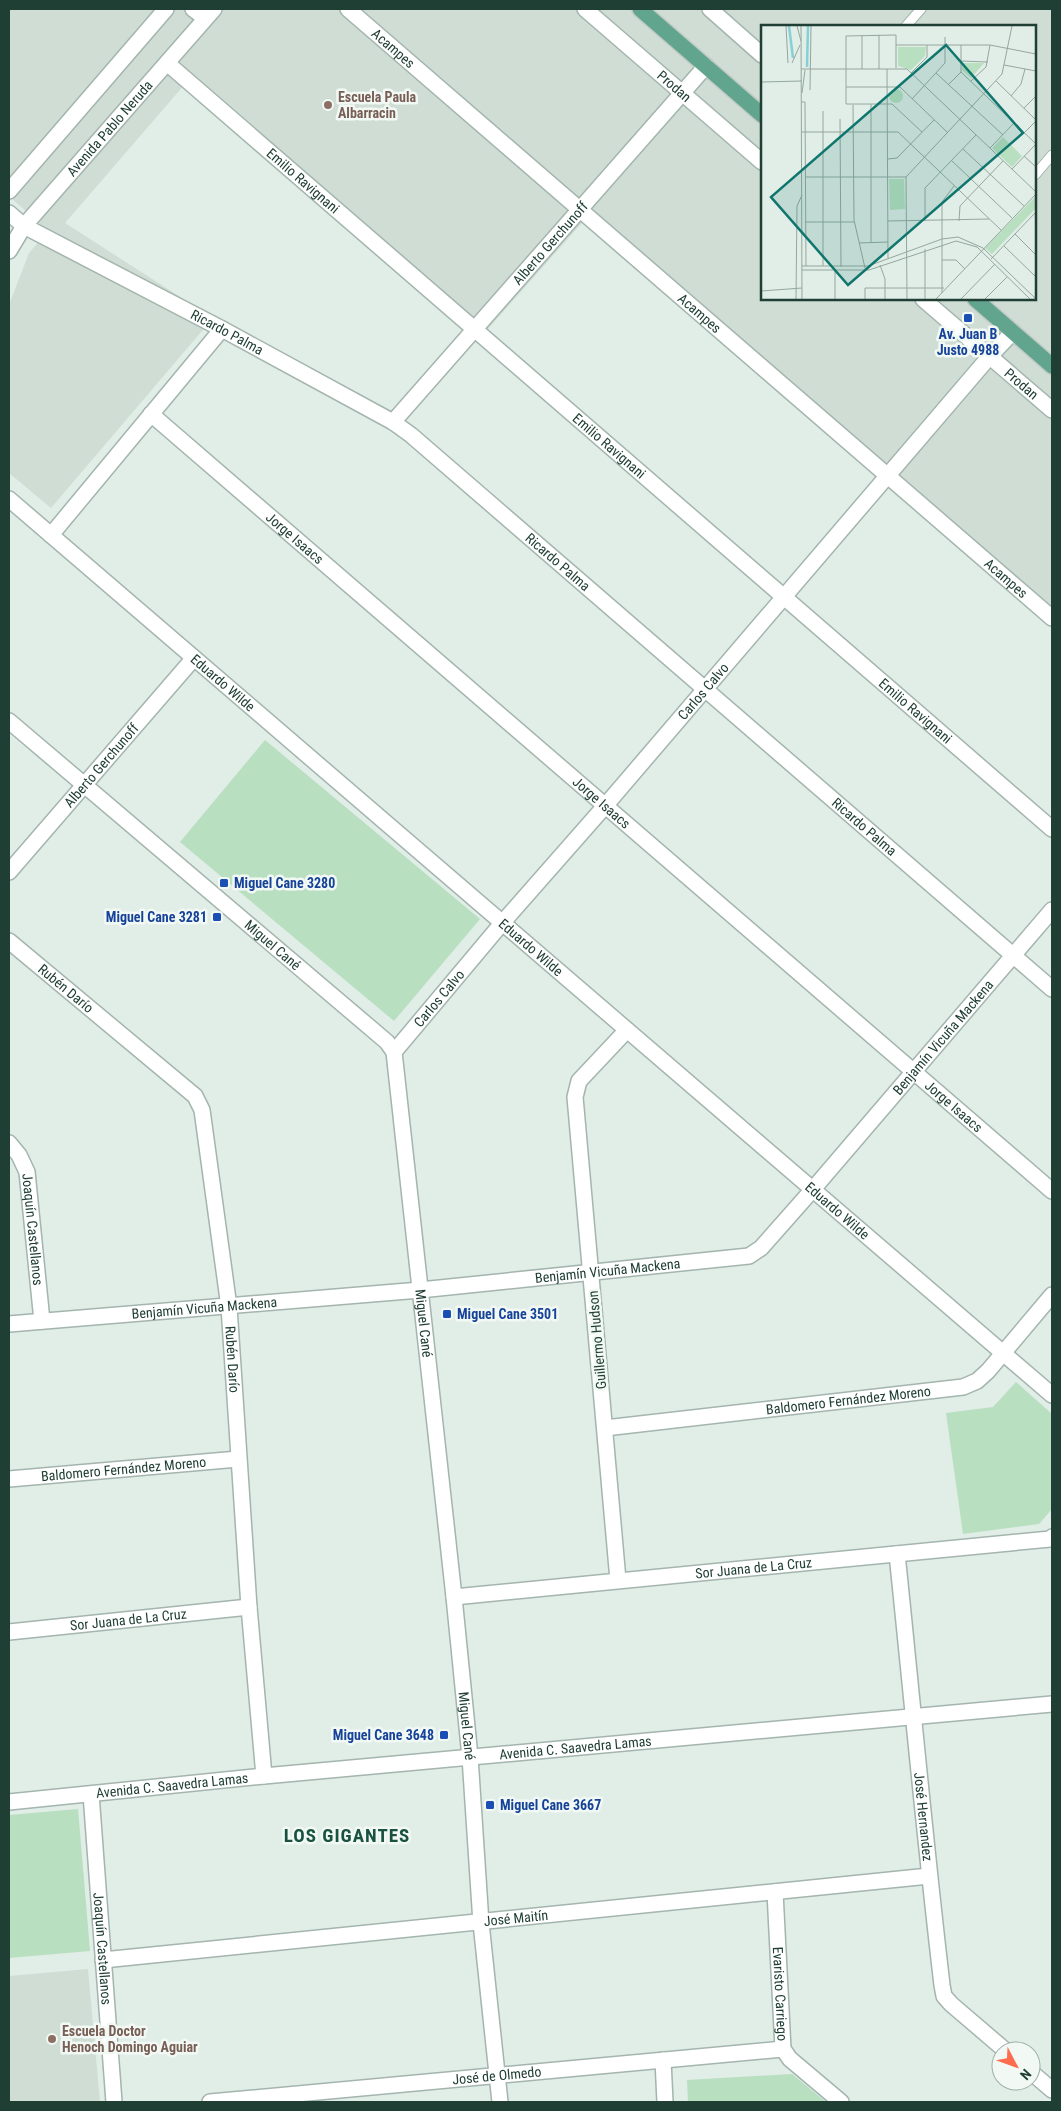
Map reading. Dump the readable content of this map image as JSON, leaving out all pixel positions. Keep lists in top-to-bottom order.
{
  "streets": {
    "street": [
      "Acampes",
      "Prodan",
      "Avenida Pablo Neruda",
      "Emilio Ravignani",
      "Alberto Gerchunoff",
      "Ricardo Palma",
      "Jorge Isaacs",
      "Eduardo Wilde",
      "Carlos Calvo",
      "Miguel Cané",
      "Rubén Darío",
      "Benjamín Vicuña Mackena",
      "Joaquín Castellanos",
      "Guillermo Hudson",
      "Baldomero Fernández Moreno",
      "Sor Juana de La Cruz",
      "Avenida C. Saavedra Lamas",
      "José Hernandez",
      "José Maitín",
      "Evaristo Carriego",
      "José de Olmedo"
    ]
  },
  "crossings": [
    ["Acampes", "Alberto Gerchunoff"],
    ["Acampes", "Carlos Calvo"],
    ["Prodan", "Alberto Gerchunoff"],
    ["Prodan", "Carlos Calvo"],
    ["Avenida Pablo Neruda", "Emilio Ravignani"],
    ["Avenida Pablo Neruda", "Ricardo Palma"],
    ["Emilio Ravignani", "Alberto Gerchunoff"],
    ["Emilio Ravignani", "Carlos Calvo"],
    ["Alberto Gerchunoff", "Ricardo Palma"],
    ["Alberto Gerchunoff", "Eduardo Wilde"],
    ["Alberto Gerchunoff", "Miguel Cané"],
    ["Ricardo Palma", "Carlos Calvo"],
    ["Ricardo Palma", "Benjamín Vicuña Mackena"],
    ["Jorge Isaacs", "Carlos Calvo"],
    ["Jorge Isaacs", "Benjamín Vicuña Mackena"],
    ["Eduardo Wilde", "Carlos Calvo"],
    ["Eduardo Wilde", "Benjamín Vicuña Mackena"],
    ["Eduardo Wilde", "Guillermo Hudson"],
    ["Eduardo Wilde", "Baldomero Fernández Moreno"],
    ["Carlos Calvo", "Miguel Cané"],
    ["Miguel Cané", "Benjamín Vicuña Mackena"],
    ["Miguel Cané", "Sor Juana de La Cruz"],
    ["Miguel Cané", "Avenida C. Saavedra Lamas"],
    ["Miguel Cané", "José Maitín"],
    ["Miguel Cané", "José de Olmedo"],
    ["Rubén Darío", "Benjamín Vicuña Mackena"],
    ["Rubén Darío", "Baldomero Fernández Moreno"],
    ["Rubén Darío", "Sor Juana de La Cruz"],
    ["Rubén Darío", "Avenida C. Saavedra Lamas"],
    ["Benjamín Vicuña Mackena", "Joaquín Castellanos"],
    ["Benjamín Vicuña Mackena", "Guillermo Hudson"],
    ["Joaquín Castellanos", "Avenida C. Saavedra Lamas"],
    ["Joaquín Castellanos", "José Maitín"],
    ["Guillermo Hudson", "Baldomero Fernández Moreno"],
    ["Guillermo Hudson", "Sor Juana de La Cruz"],
    ["Sor Juana de La Cruz", "José Hernandez"],
    ["Avenida C. Saavedra Lamas", "José Hernandez"],
    ["José Hernandez", "José Maitín"],
    ["José Maitín", "Evaristo Carriego"],
    ["Evaristo Carriego", "José de Olmedo"]
  ],
  "districts": ["LOS GIGANTES"],
  "places": {
    "other": ["Escuela Paula Albarracin", "Escuela Doctor Henoch Domingo Aguiar"],
    "transit": [
      "Av. Juan B Justo 4988",
      "Miguel Cane 3280",
      "Miguel Cane 3281",
      "Miguel Cane 3501",
      "Miguel Cane 3648",
      "Miguel Cane 3667"
    ]
  },
  "north": "bottom right"
}
